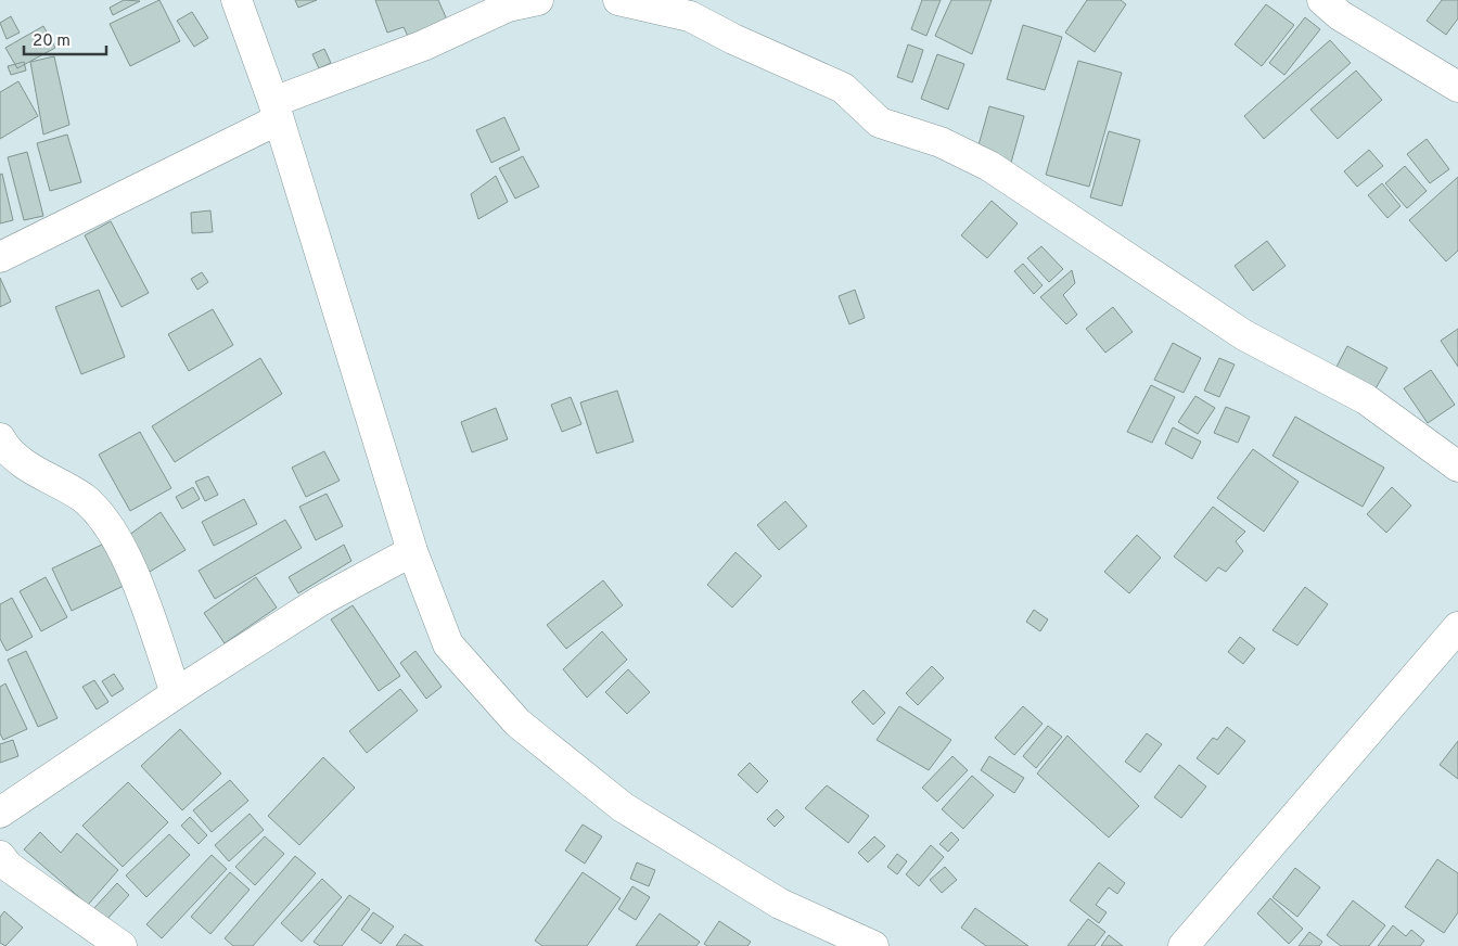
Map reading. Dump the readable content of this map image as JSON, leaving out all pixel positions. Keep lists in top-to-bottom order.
{
  "scale_bar": "20 m"
}
